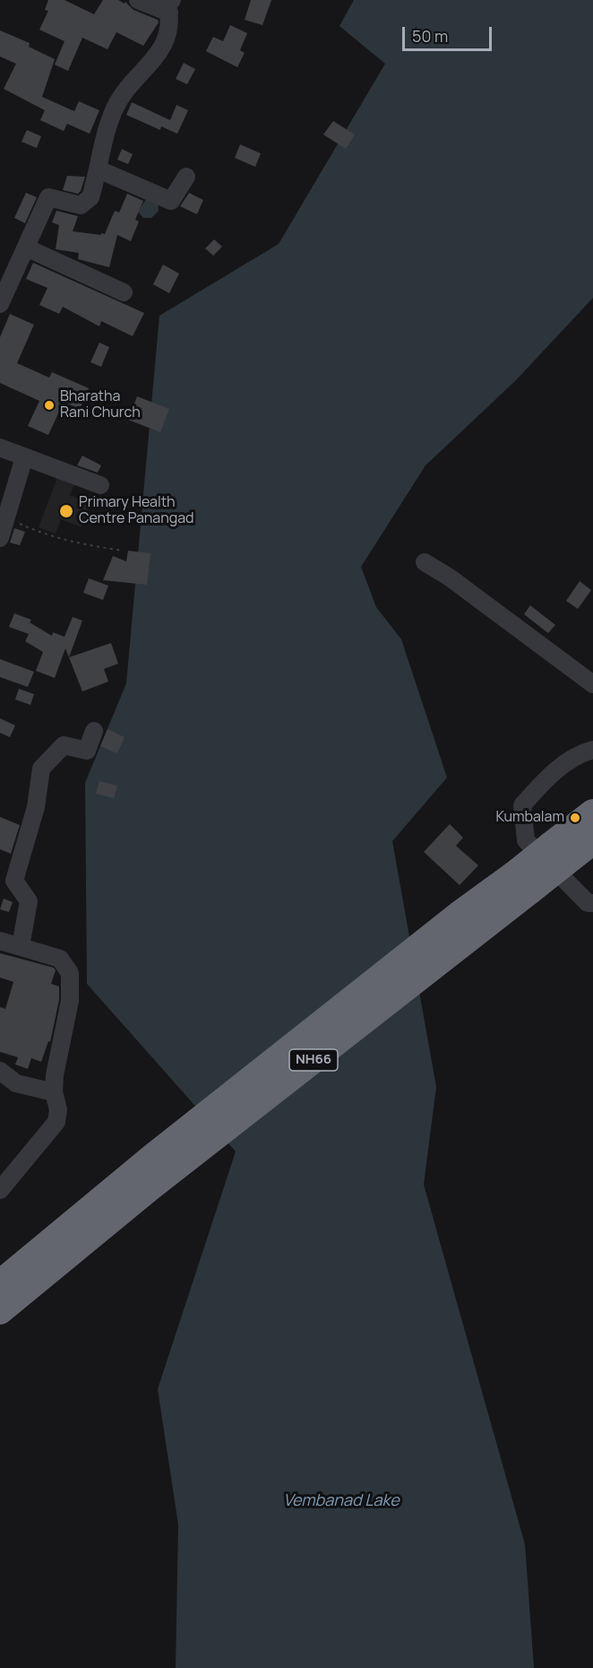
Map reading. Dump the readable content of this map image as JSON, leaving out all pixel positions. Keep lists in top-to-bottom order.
{
  "streets": {
    "highway": ["NH66"]
  },
  "water": ["Vembanad Lake"],
  "places": ["Bharatha Rani Church", "Primary Health Centre Panangad", "Kumbalam"],
  "scale_bar": "50 m"
}
